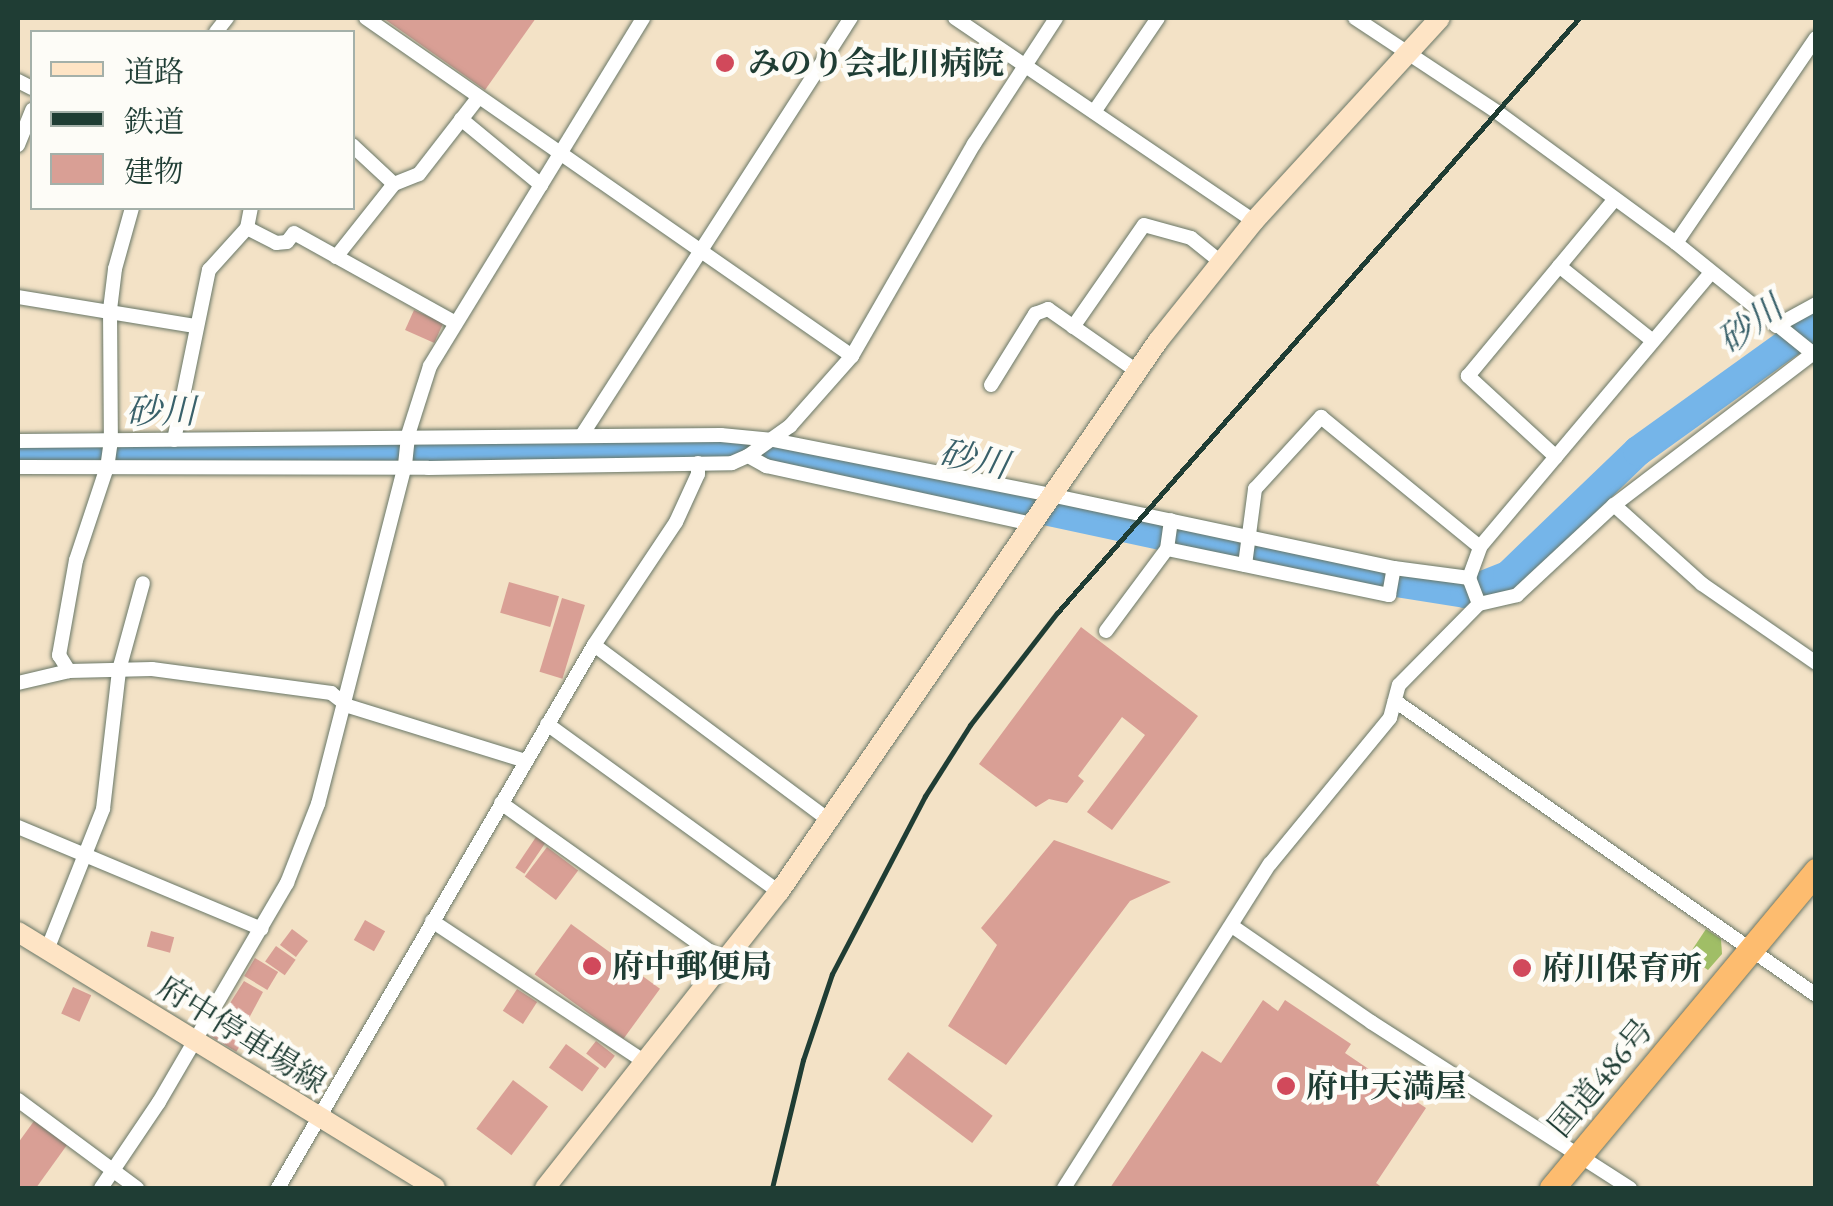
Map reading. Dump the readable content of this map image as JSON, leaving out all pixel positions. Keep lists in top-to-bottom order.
{
  "streets": {
    "highway": ["国道486号"],
    "street": ["府中停車場線"]
  },
  "water": ["砂川"],
  "places": [
    "みのり会北川病院",
    "府中郵便局",
    "府川保育所",
    "府中天満屋"
  ],
  "legend": ["道路", "鉄道", "建物"]
}
